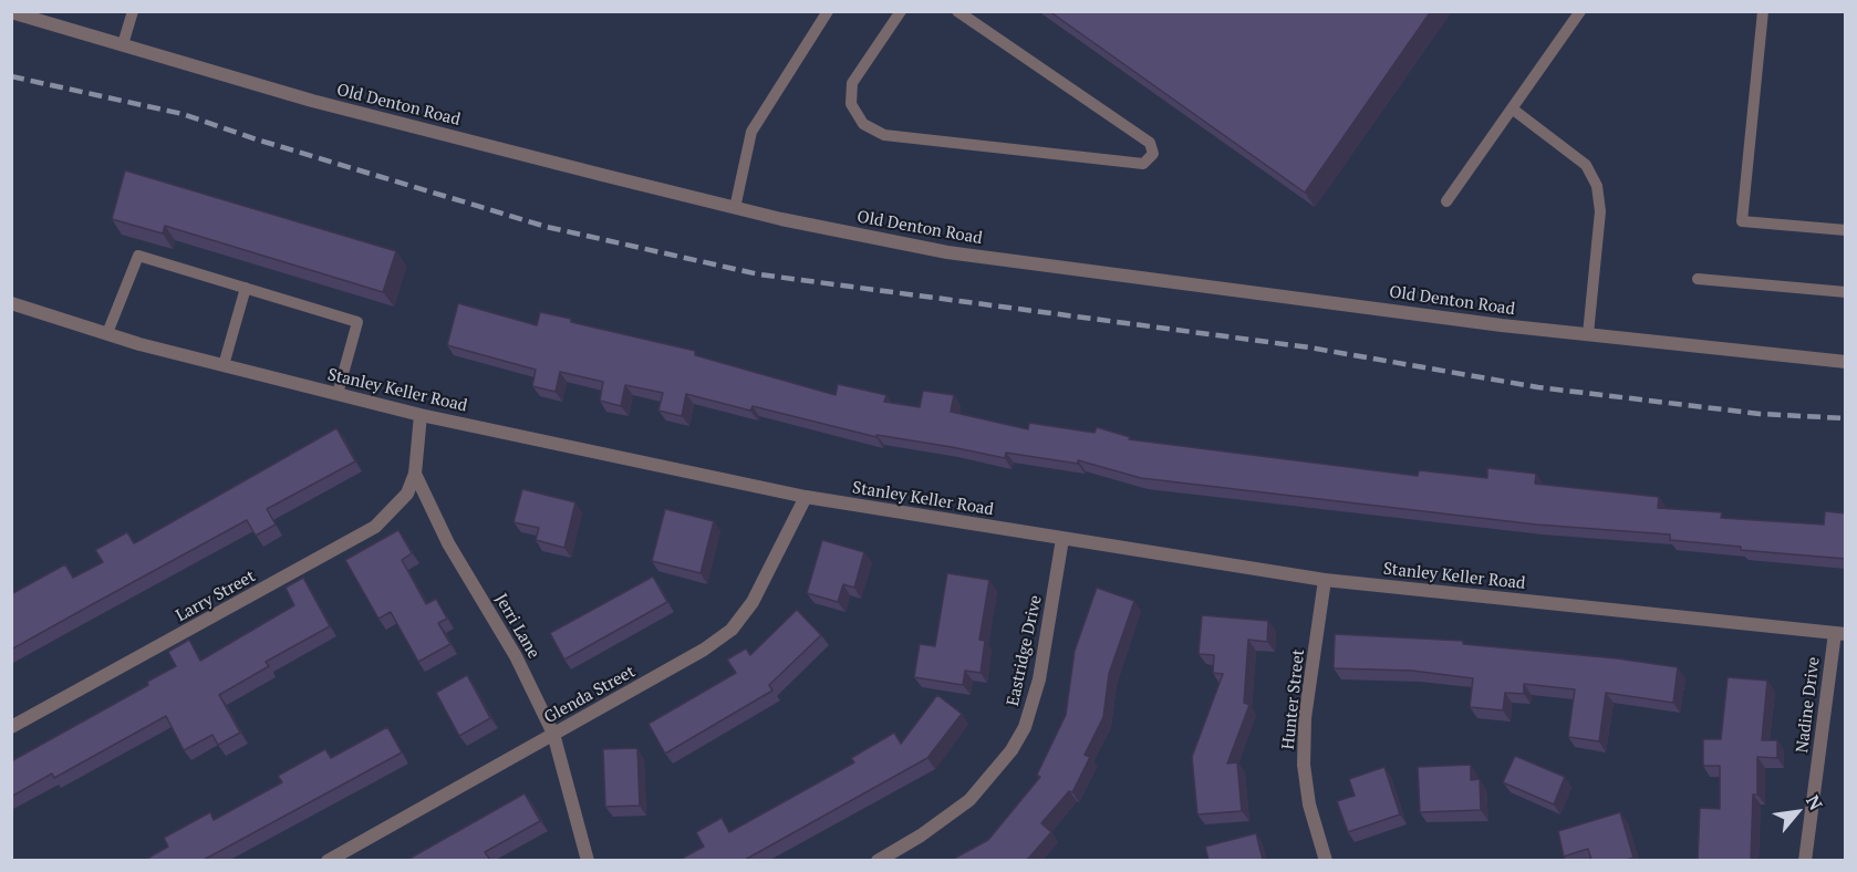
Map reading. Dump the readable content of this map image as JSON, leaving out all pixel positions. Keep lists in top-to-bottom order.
{
  "streets": {
    "street": [
      "Old Denton Road",
      "Stanley Keller Road",
      "Larry Street",
      "Jerri Lane",
      "Eastridge Drive",
      "Glenda Street",
      "Hunter Street",
      "Nadine Drive"
    ]
  },
  "crossings": [
    ["Stanley Keller Road", "Eastridge Drive"],
    ["Stanley Keller Road", "Glenda Street"],
    ["Stanley Keller Road", "Hunter Street"],
    ["Stanley Keller Road", "Nadine Drive"],
    ["Larry Street", "Jerri Lane"],
    ["Jerri Lane", "Glenda Street"]
  ],
  "north": "top right"
}
